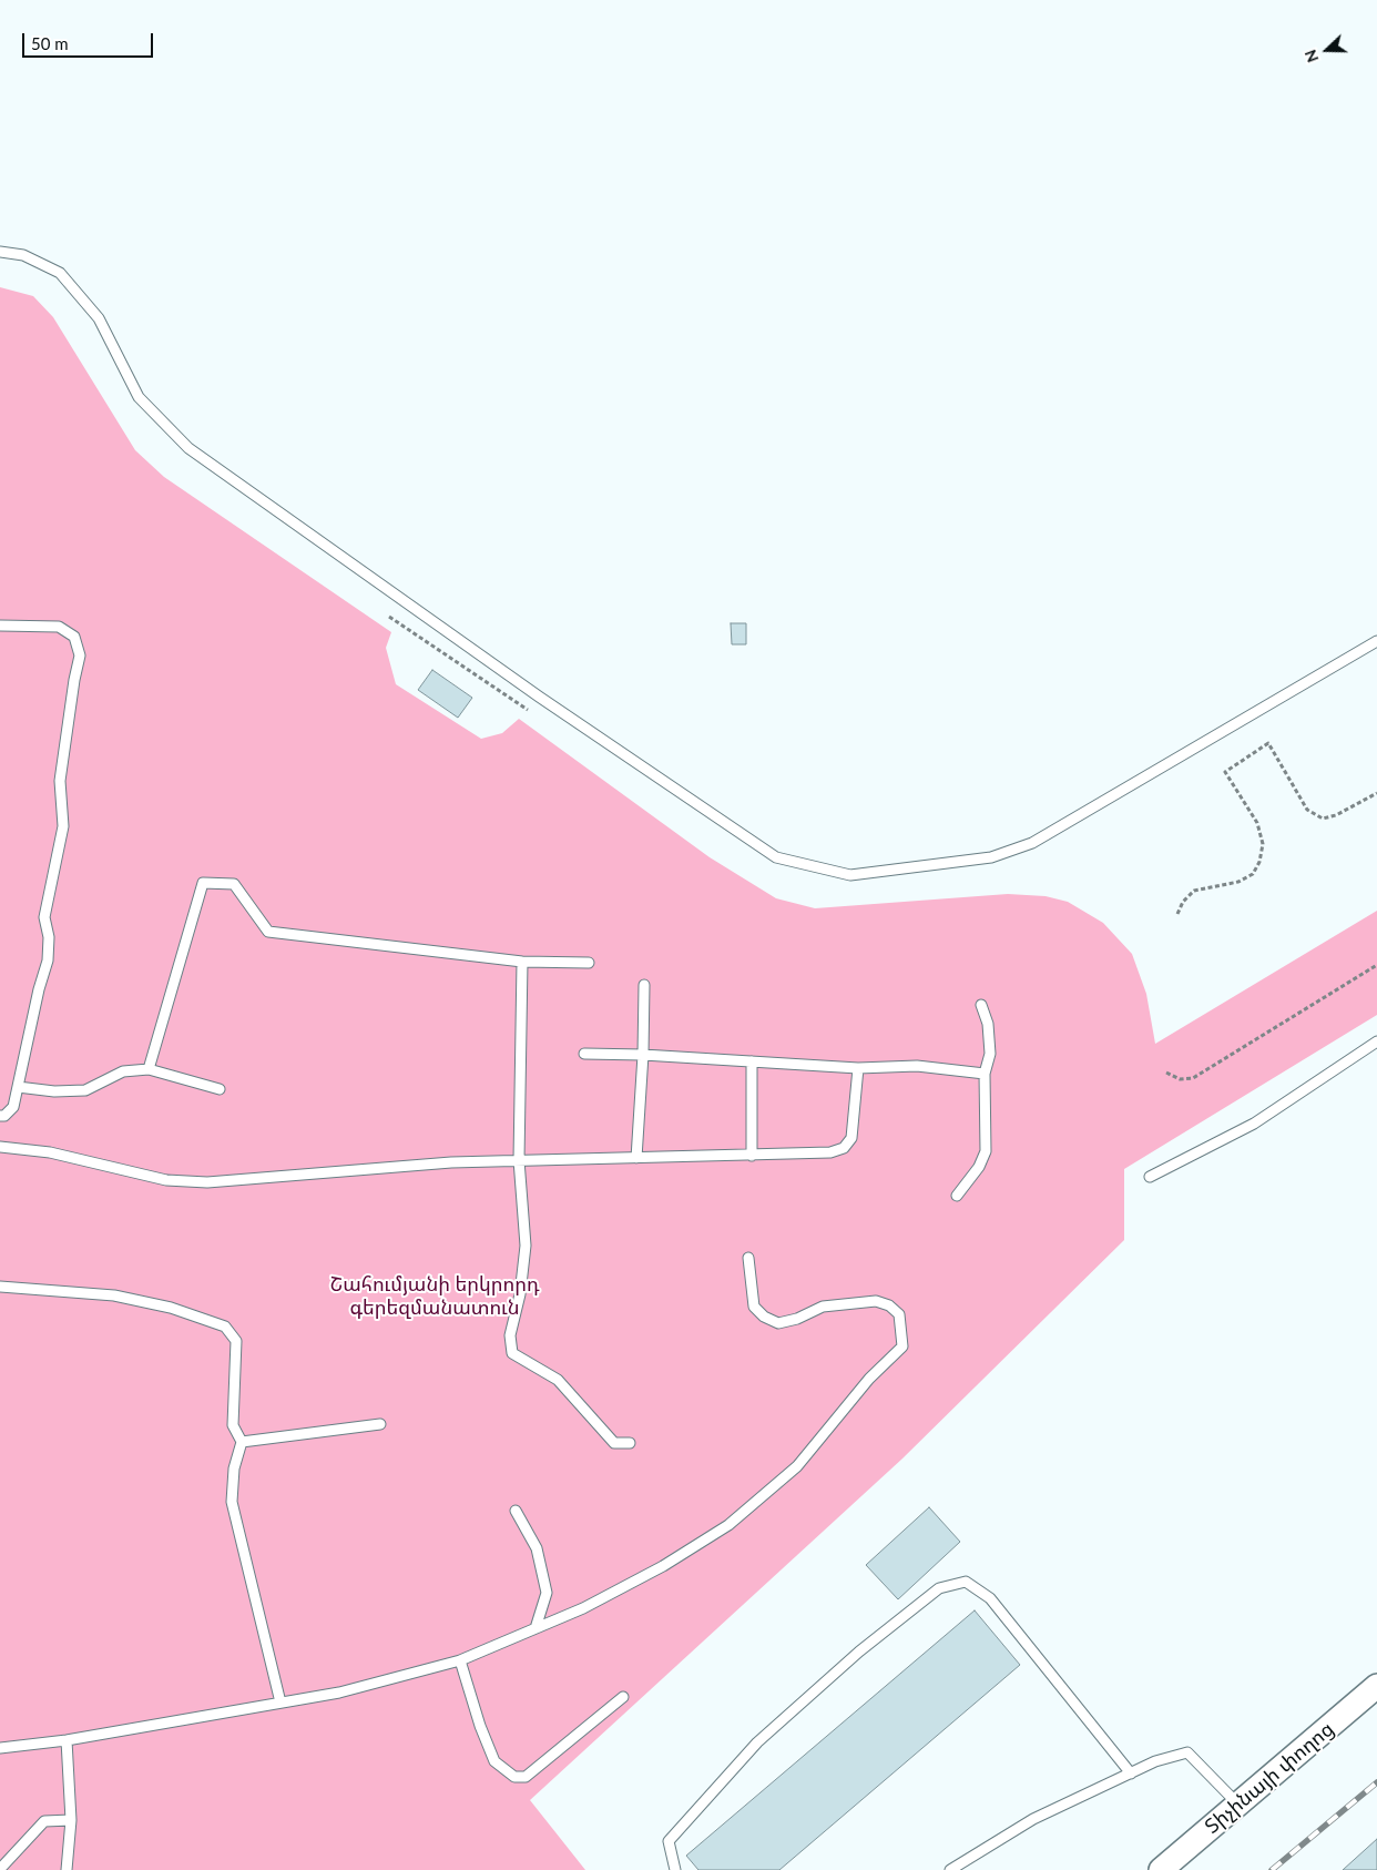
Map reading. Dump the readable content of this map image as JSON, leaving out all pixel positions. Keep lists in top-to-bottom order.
{
  "streets": {
    "street": ["Տիչինայի փողոց"]
  },
  "parks": ["Շահումյանի երկրորդ գերեզմանատուն"],
  "scale_bar": "50 m",
  "north": "left"
}
